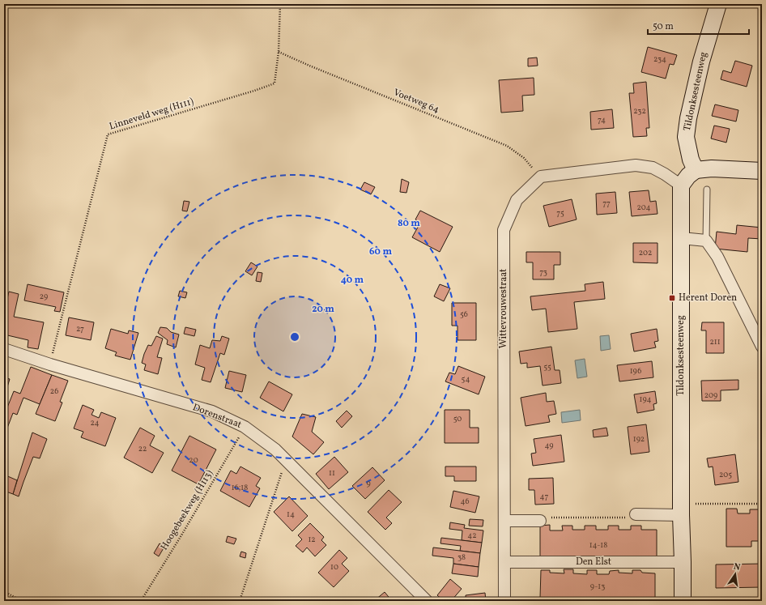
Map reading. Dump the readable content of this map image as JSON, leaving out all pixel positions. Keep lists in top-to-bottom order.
{
  "streets": {
    "street": [
      "Tildonksesteenweg",
      "Wittevrouwestraat",
      "Dorenstraat",
      "Den Elst"
    ],
    "path": ["Voetweg 64", "Linneveld weg (H111)", "Hoogebeekweg (H113)"]
  },
  "crossings": [
    ["Tildonksesteenweg", "Den Elst"],
    ["Voetweg 64", "Linneveld weg (H111)"],
    ["Voetweg 64", "Wittevrouwestraat"],
    ["Linneveld weg (H111)", "Dorenstraat"],
    ["Wittevrouwestraat", "Den Elst"],
    ["Dorenstraat", "Hoogebeekweg (H113)"]
  ],
  "places": {
    "transit": ["Herent Doren"]
  },
  "house_numbers": [
    "234",
    "232",
    "74",
    "77",
    "204",
    "75",
    "202",
    "73",
    "29",
    "56",
    "27",
    "211",
    "55",
    "196",
    "54",
    "26",
    "209",
    "194",
    "50",
    "24",
    "192",
    "49",
    "22",
    "20",
    "11",
    "205",
    "9",
    "16;18",
    "47",
    "46",
    "14",
    "42",
    "12",
    "14-18",
    "38",
    "10",
    "9-13"
  ],
  "scale_bar": "50 m",
  "north": "top",
  "rings": [
    "80 m",
    "60 m",
    "40 m",
    "20 m"
  ]
}
